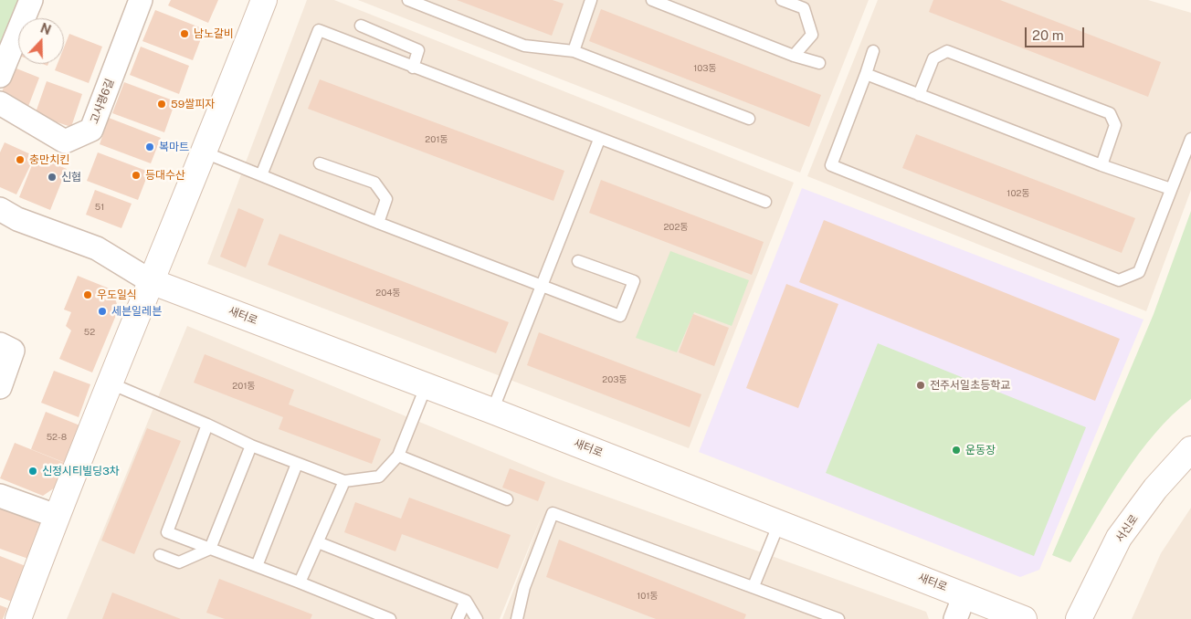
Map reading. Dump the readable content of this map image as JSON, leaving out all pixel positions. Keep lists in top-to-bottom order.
{
  "streets": {
    "street": ["고사평6길", "새터로", "서신로"]
  },
  "places": [
    "남노갈비",
    "59쌀피자",
    "복마트",
    "충만치킨",
    "등대수산",
    "신협",
    "우도일식",
    "세븐일레븐",
    "전주서일초등학교",
    "운동장",
    "신정시티빌딩3차"
  ],
  "house_numbers": [
    "103동",
    "201동",
    "102동",
    "51",
    "202동",
    "204동",
    "52",
    "203동",
    "201동",
    "52-8",
    "101동"
  ],
  "scale_bar": "20 m",
  "north": "top"
}
